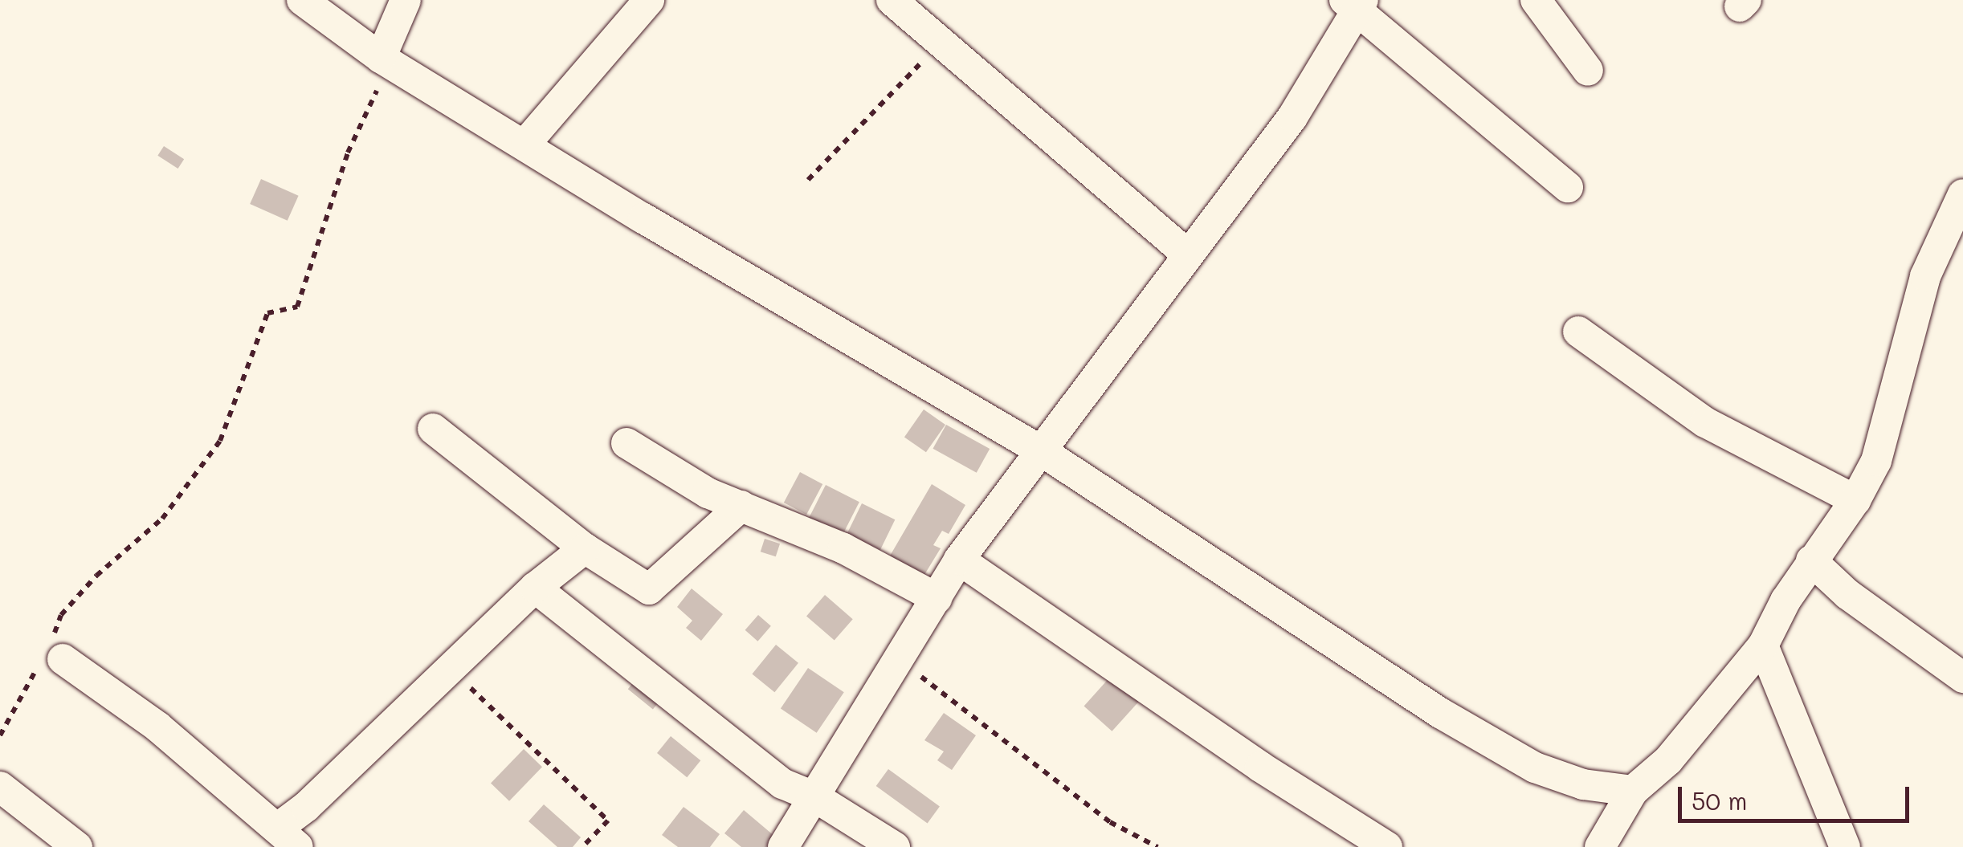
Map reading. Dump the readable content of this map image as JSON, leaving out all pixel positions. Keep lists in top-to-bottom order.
{
  "scale_bar": "50 m"
}
